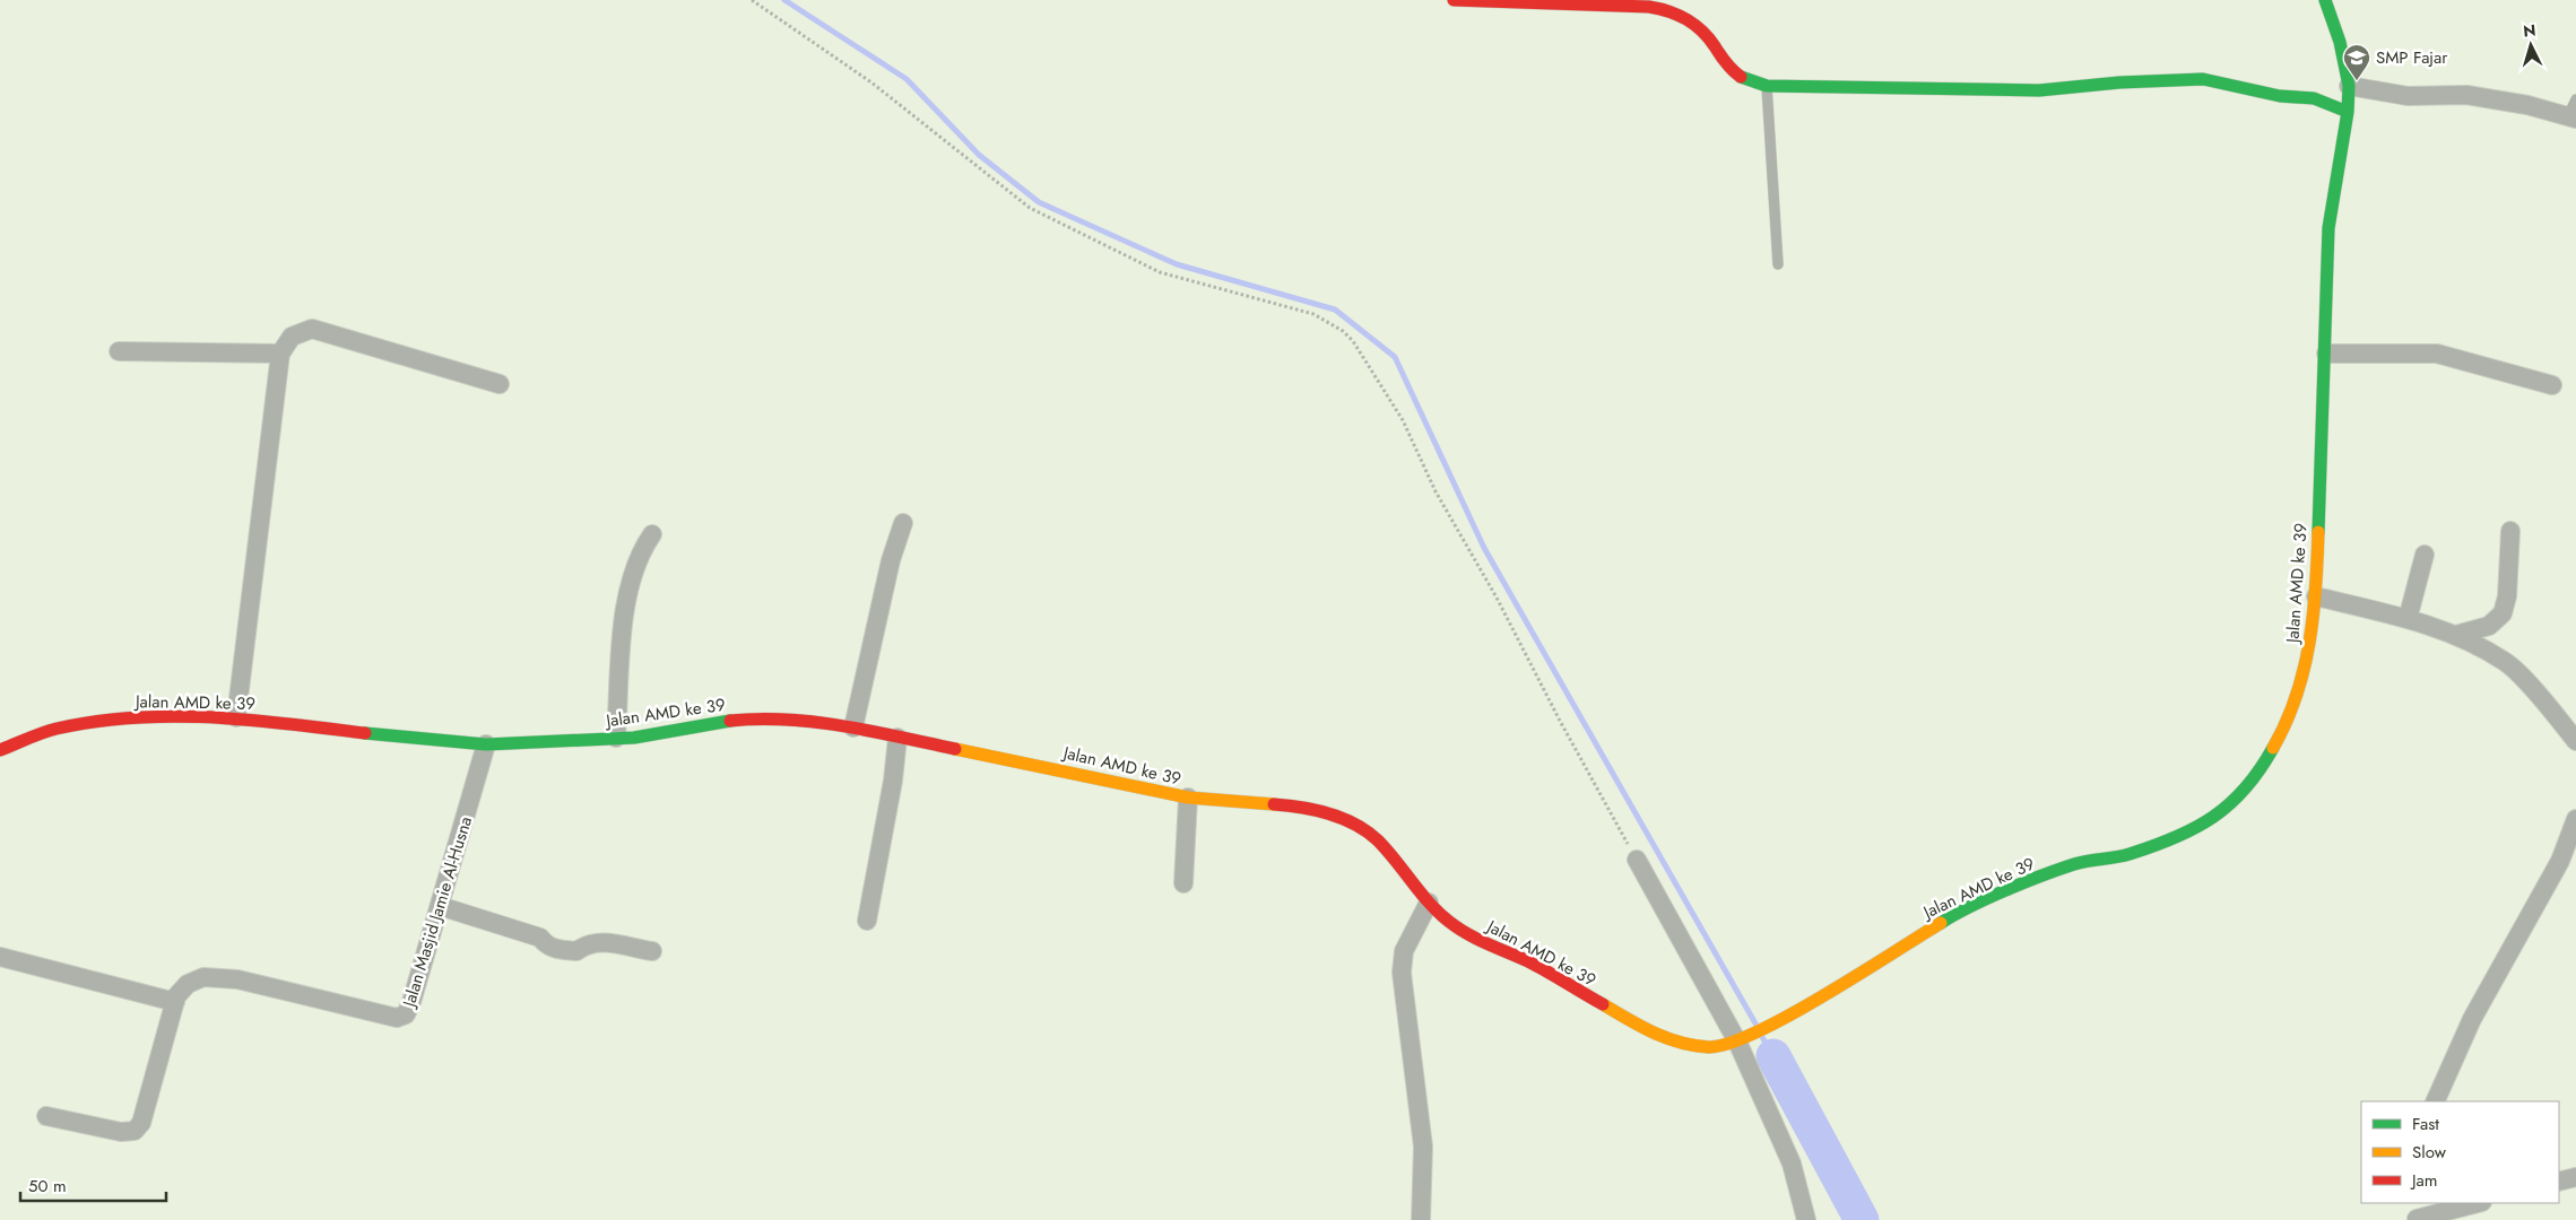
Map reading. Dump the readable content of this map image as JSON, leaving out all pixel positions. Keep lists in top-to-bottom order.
{
  "streets": {
    "street": ["Jalan AMD ke 39", "Jalan Masjid Jamie Al-Husna"]
  },
  "crossings": [
    ["Jalan AMD ke 39", "Jalan Masjid Jamie Al-Husna"]
  ],
  "places": {
    "school or university": ["SMP Fajar"]
  },
  "legend": ["Fast", "Slow", "Jam"],
  "scale_bar": "50 m",
  "north": "top"
}
